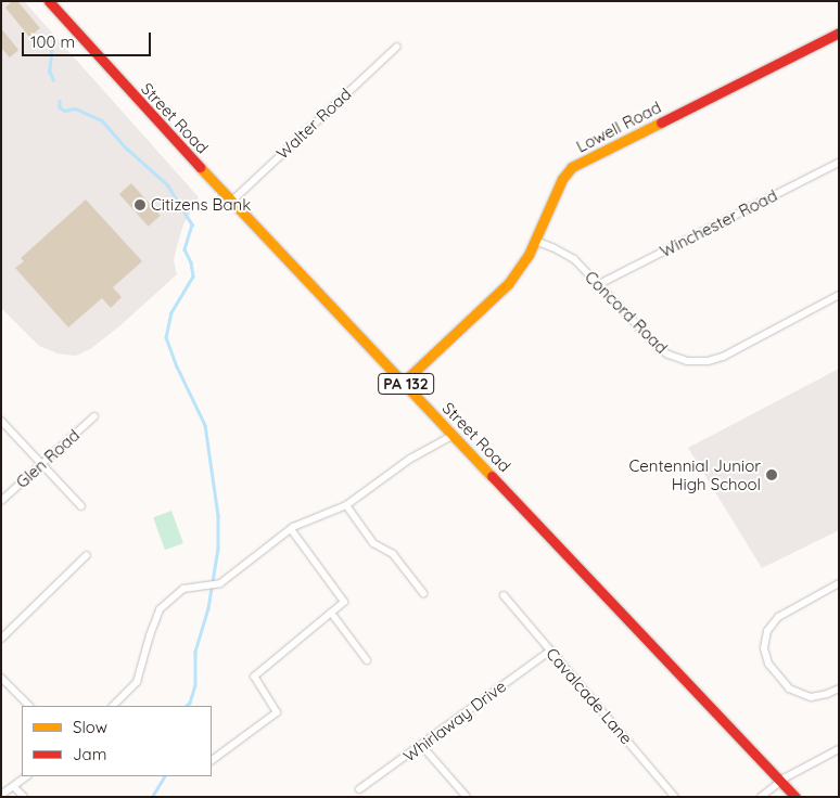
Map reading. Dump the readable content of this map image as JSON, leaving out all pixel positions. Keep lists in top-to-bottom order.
{
  "streets": {
    "main road": ["Street Road", "Lowell Road", "PA 132"],
    "street": [
      "Walter Road",
      "Winchester Road",
      "Concord Road",
      "Glen Road",
      "Cavalcade Lane",
      "Whirlaway Drive"
    ]
  },
  "crossings": [
    ["Street Road", "Walter Road"],
    ["Street Road", "Lowell Road"],
    ["Lowell Road", "Concord Road"],
    ["Winchester Road", "Concord Road"],
    ["Cavalcade Lane", "Whirlaway Drive"]
  ],
  "places": ["Citizens Bank", "Centennial Junior High School"],
  "legend": ["Slow", "Jam"],
  "scale_bar": "100 m"
}
